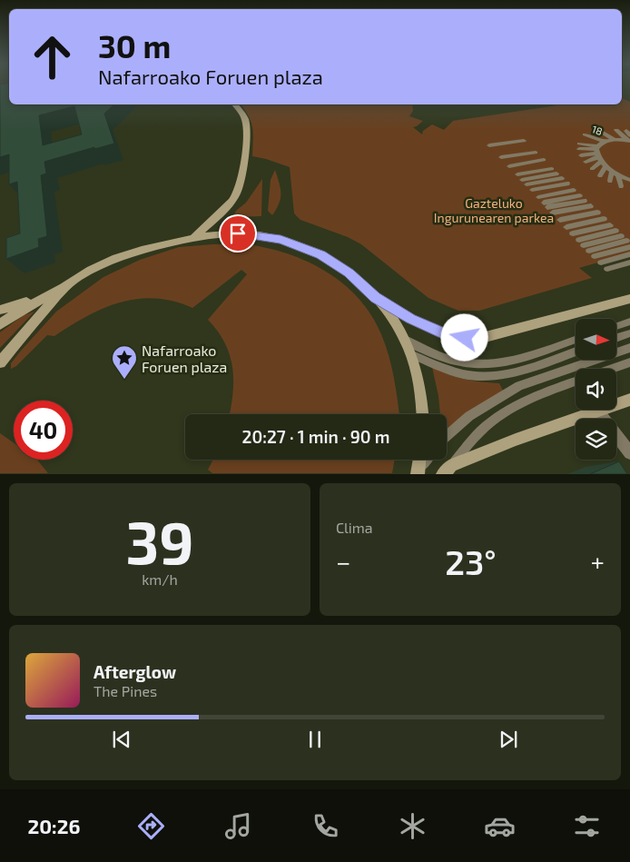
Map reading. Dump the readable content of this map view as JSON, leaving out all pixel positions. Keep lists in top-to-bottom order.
{
  "streets": {
    "lane": ["18"]
  },
  "parks": ["Gazteluko Ingurunearen parkea"],
  "places": {
    "place": ["Nafarroako Foruen plaza"]
  },
  "north": "right",
  "page": {
    "turn": ["30 m", "Nafarroako Foruen plaza"],
    "limit": "40",
    "trip": "20:27 · 1 min · 90 m",
    "tile": [
      ["39", "km/h"],
      "Clima"
    ],
    "heat": ["−", "23°", "+"],
    "song": ["Afterglow", "The Pines"],
    "tabs": "20:26"
  }
}
